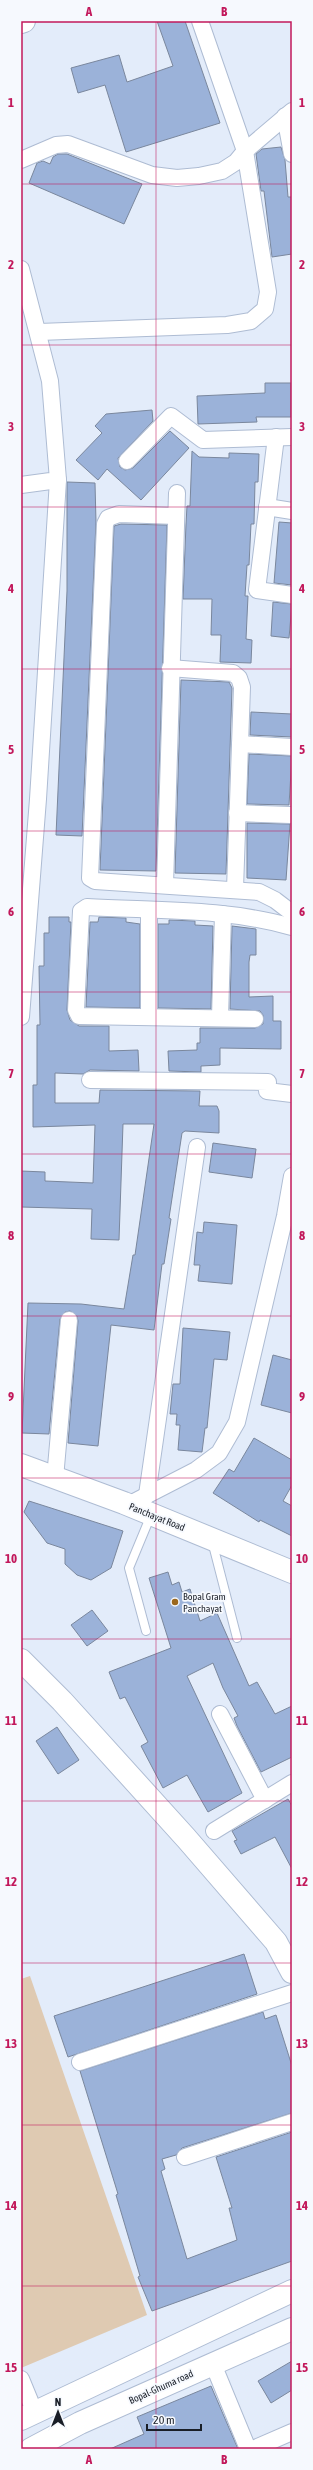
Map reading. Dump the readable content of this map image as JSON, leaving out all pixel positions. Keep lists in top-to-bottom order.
{
  "streets": {
    "street": ["Panchayat Road", "Bopal-Ghuma road"]
  },
  "places": ["Bopal Gram Panchayat"],
  "scale_bar": "20 m",
  "north": "top",
  "grid": {
    "columns": ["A", "B"],
    "rows": [
      "1",
      "2",
      "3",
      "4",
      "5",
      "6",
      "7",
      "8",
      "9",
      "10",
      "11",
      "12",
      "13",
      "14",
      "15"
    ]
  }
}
